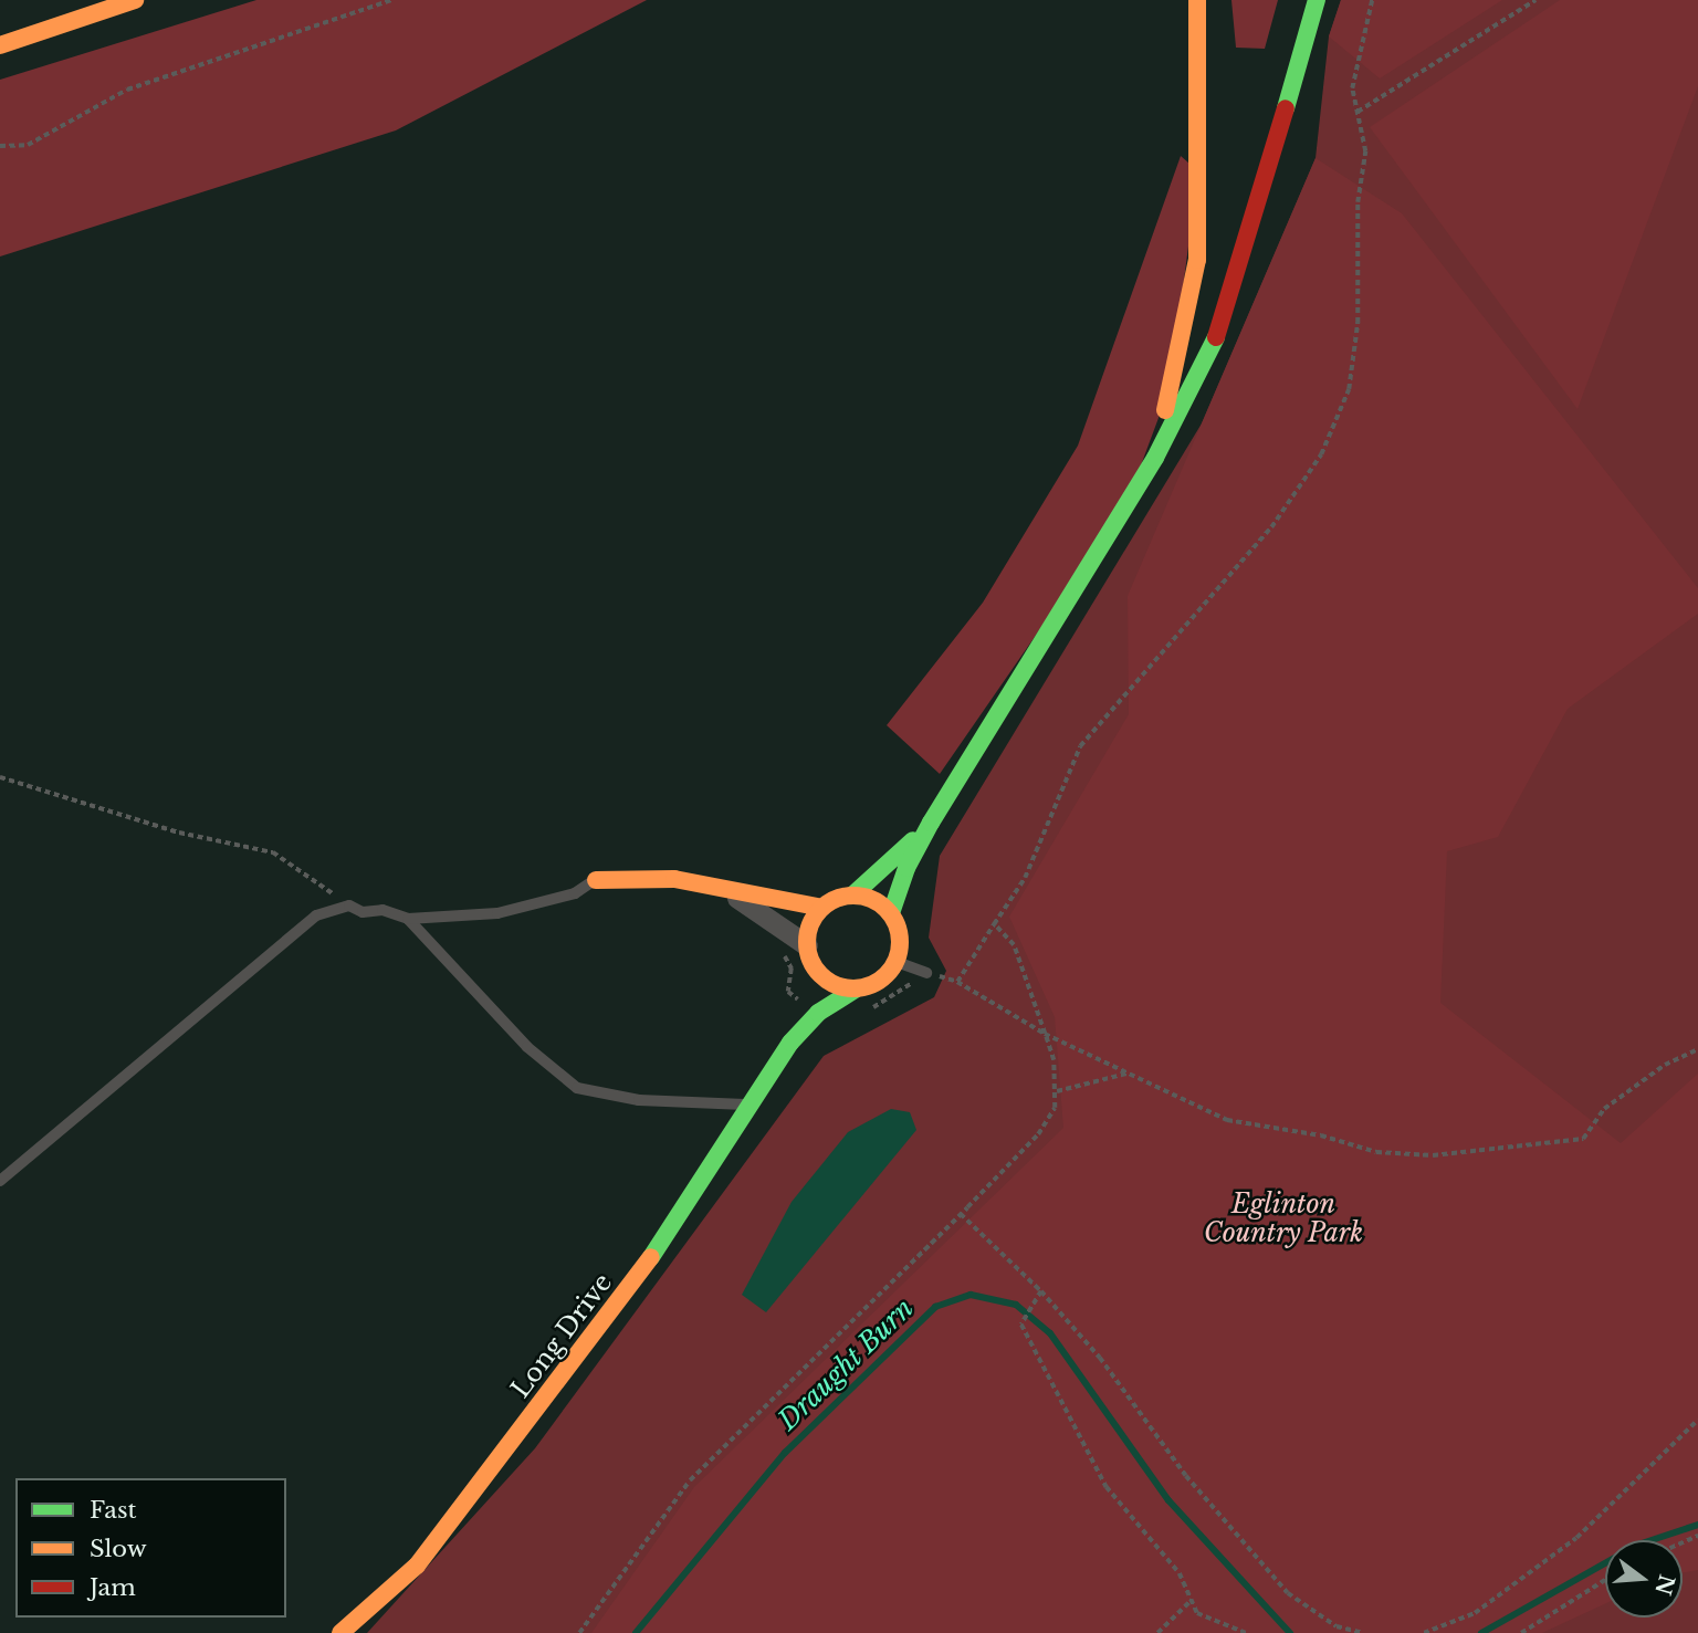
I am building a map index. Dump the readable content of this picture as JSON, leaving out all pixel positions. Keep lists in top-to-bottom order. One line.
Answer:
{"streets":{"main road":["Long Drive"]},"water":["Draught Burn"],"parks":["Eglinton Country Park"],"legend":["Fast","Slow","Jam"],"north":"right"}
